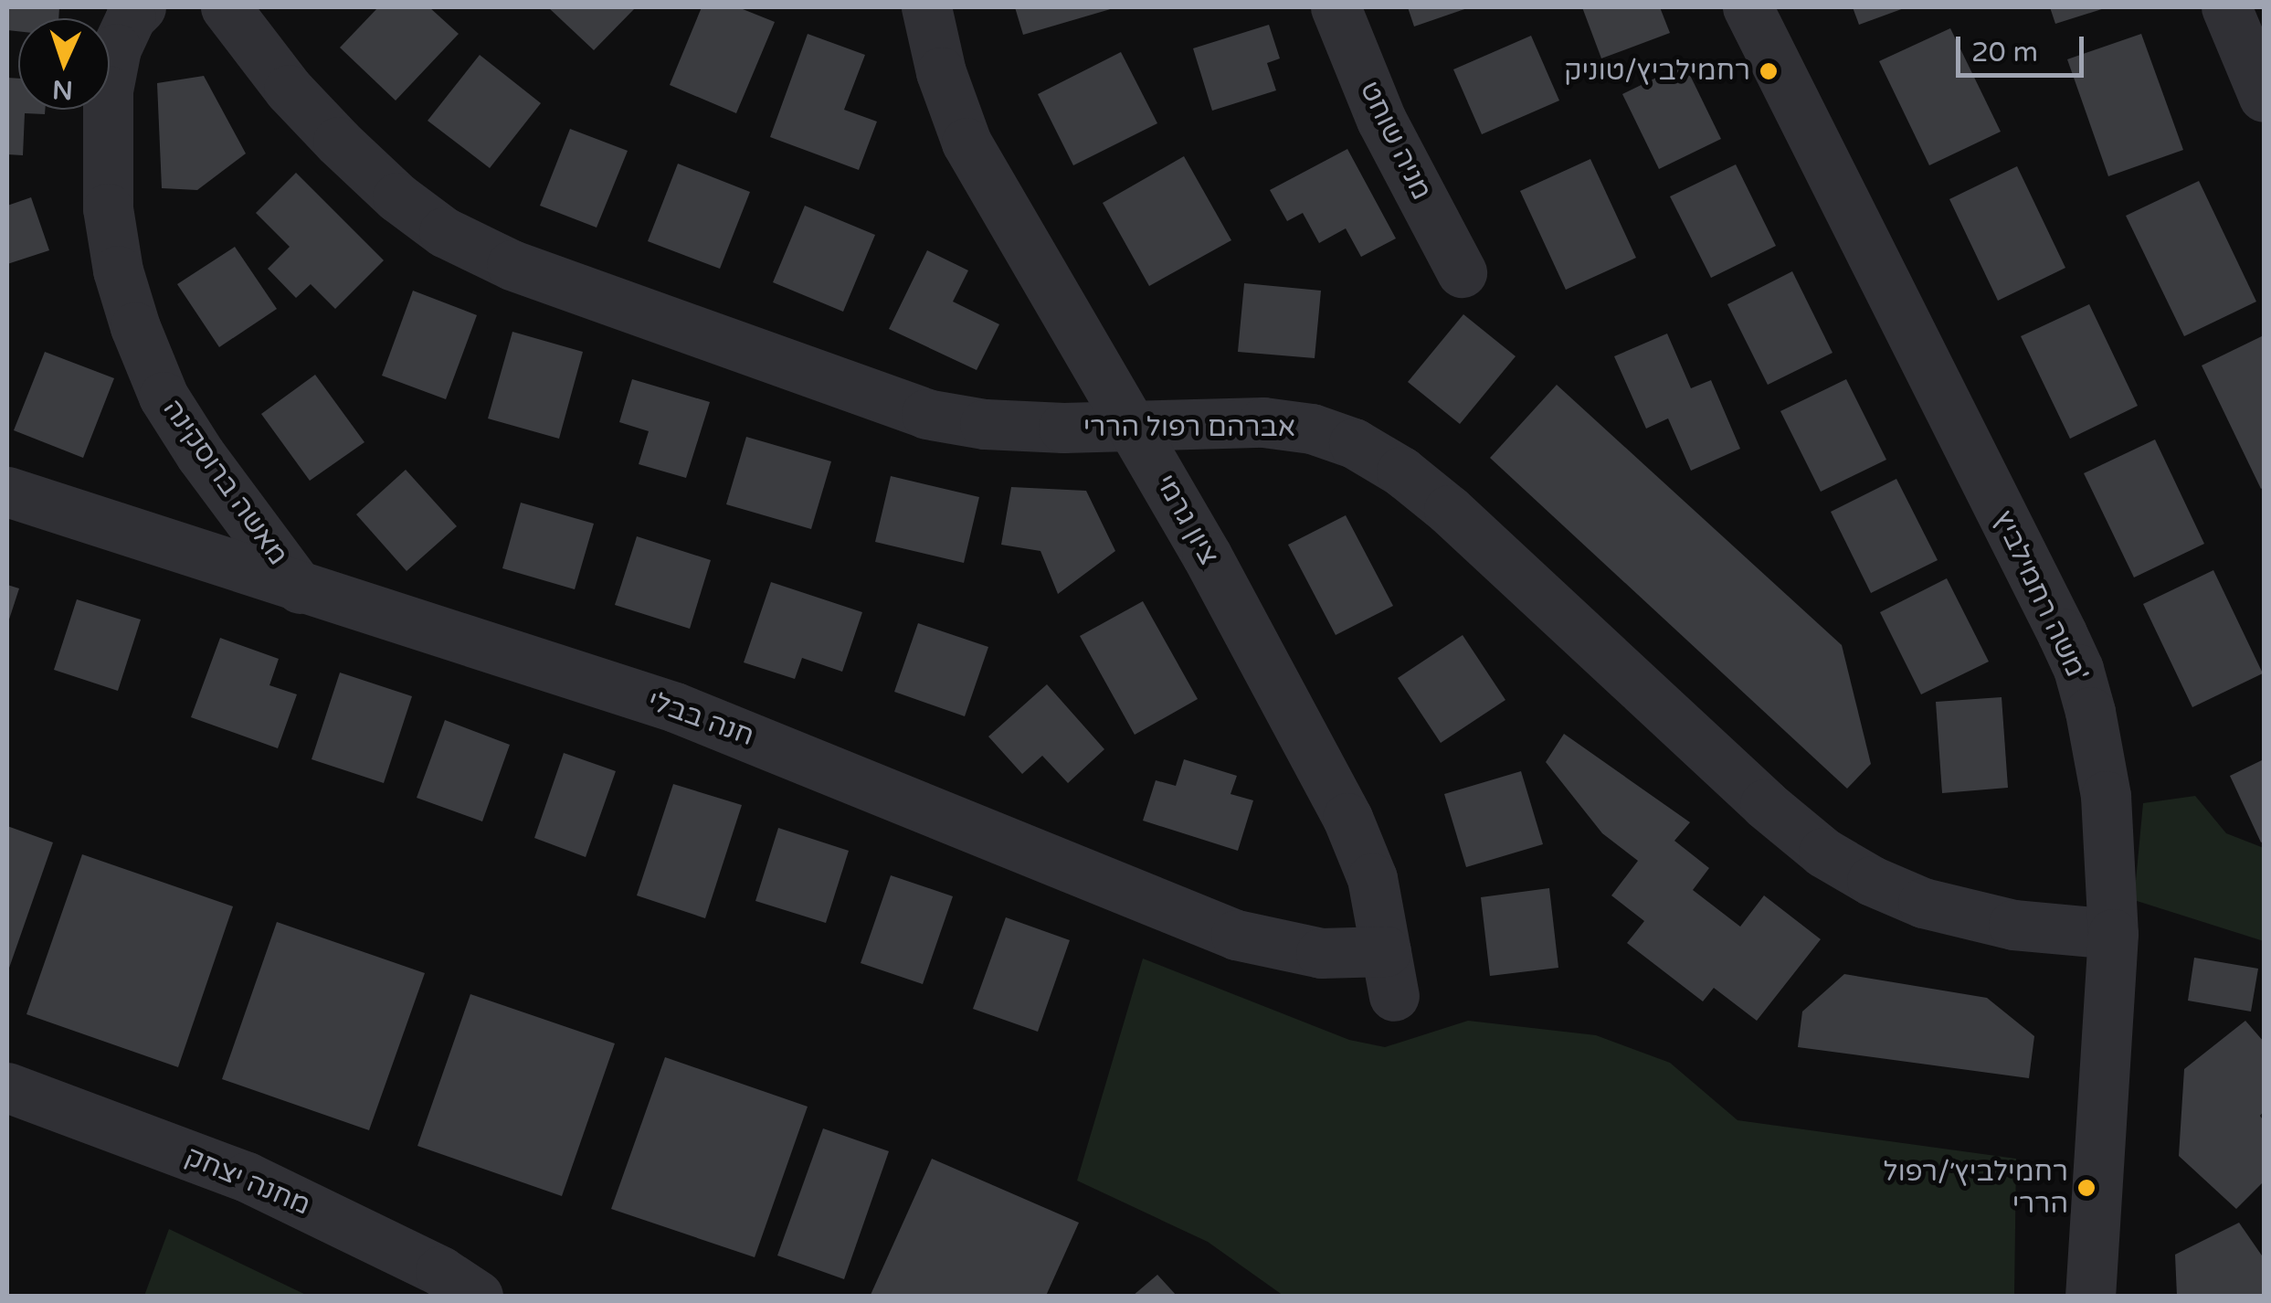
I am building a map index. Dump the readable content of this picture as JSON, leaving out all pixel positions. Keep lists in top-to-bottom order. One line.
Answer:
{"streets":{"street":["מניה שוחט","אברהם רפול הררי","מאשה ברוסקינה","ציון גרמי","משה רחמילביץ'","חנה בבלי","מחנה יצחק"]},"crossings":[["אברהם רפול הררי","ציון גרמי"],["אברהם רפול הררי","משה רחמילביץ'"],["מאשה ברוסקינה","חנה בבלי"],["ציון גרמי","חנה בבלי"]],"places":["רחמילביץ/טוניק","רחמילביץ׳/רפול הררי"],"scale_bar":"20 m","north":"bottom"}
